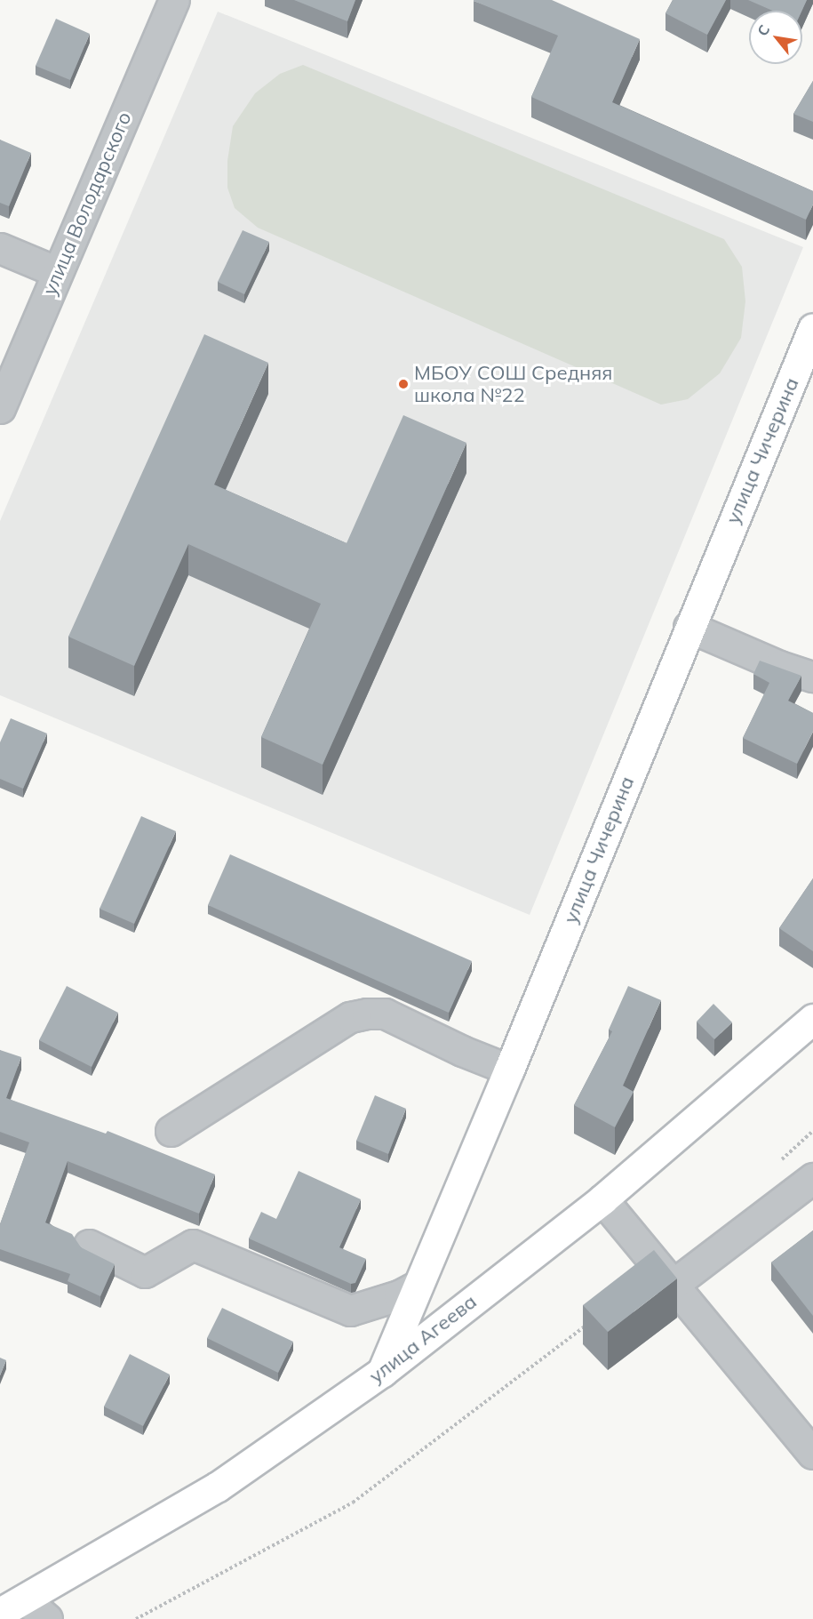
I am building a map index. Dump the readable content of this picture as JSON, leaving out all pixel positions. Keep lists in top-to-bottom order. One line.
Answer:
{"streets":{"main road":["улица Чичерина","улица Агеева"],"street":["улица Володарского"]},"crossings":[["улица Чичерина","улица Агеева"]],"places":["МБОУ СОШ Средняя школа №22"],"north":"top left"}
